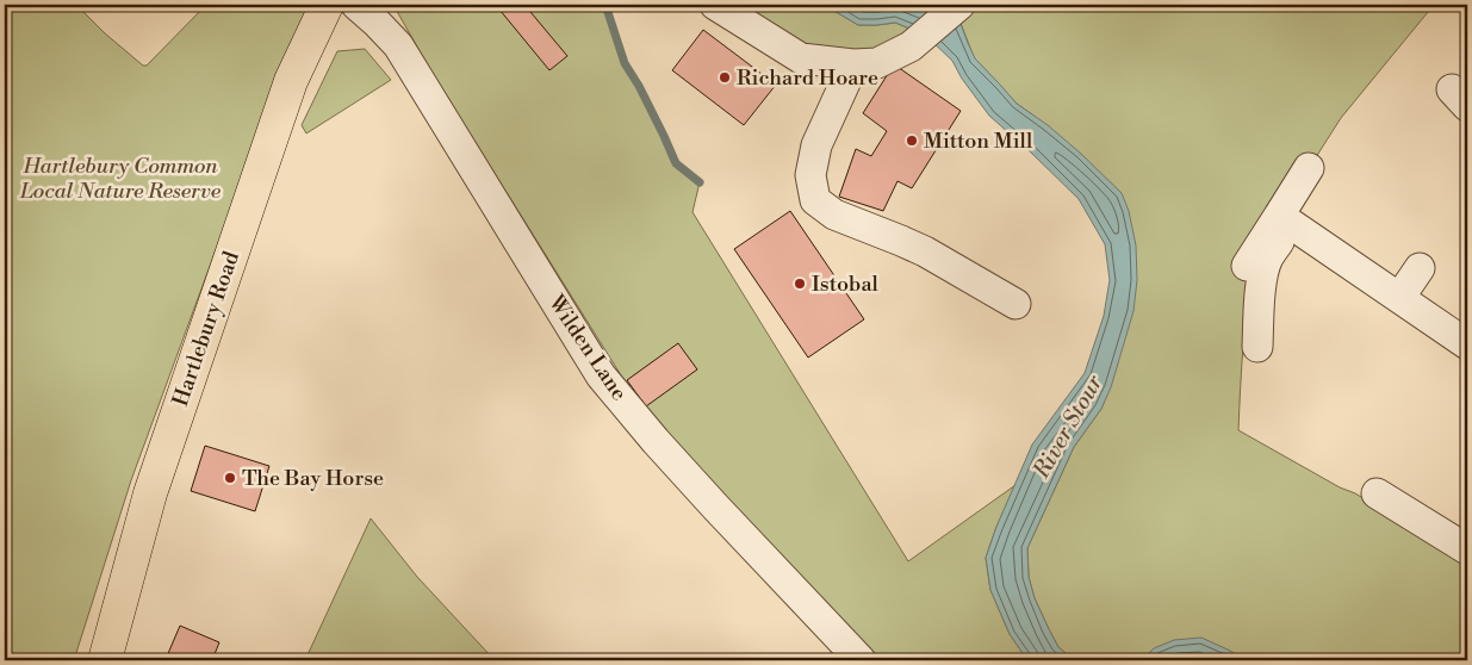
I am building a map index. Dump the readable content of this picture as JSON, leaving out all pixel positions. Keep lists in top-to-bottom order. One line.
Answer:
{"streets":{"main road":["Hartlebury Road"],"street":["Wilden Lane"]},"water":["River Stour"],"parks":["Hartlebury Common Local Nature Reserve"],"places":["Richard Hoare","Mitton Mill","Istobal","The Bay Horse"]}
